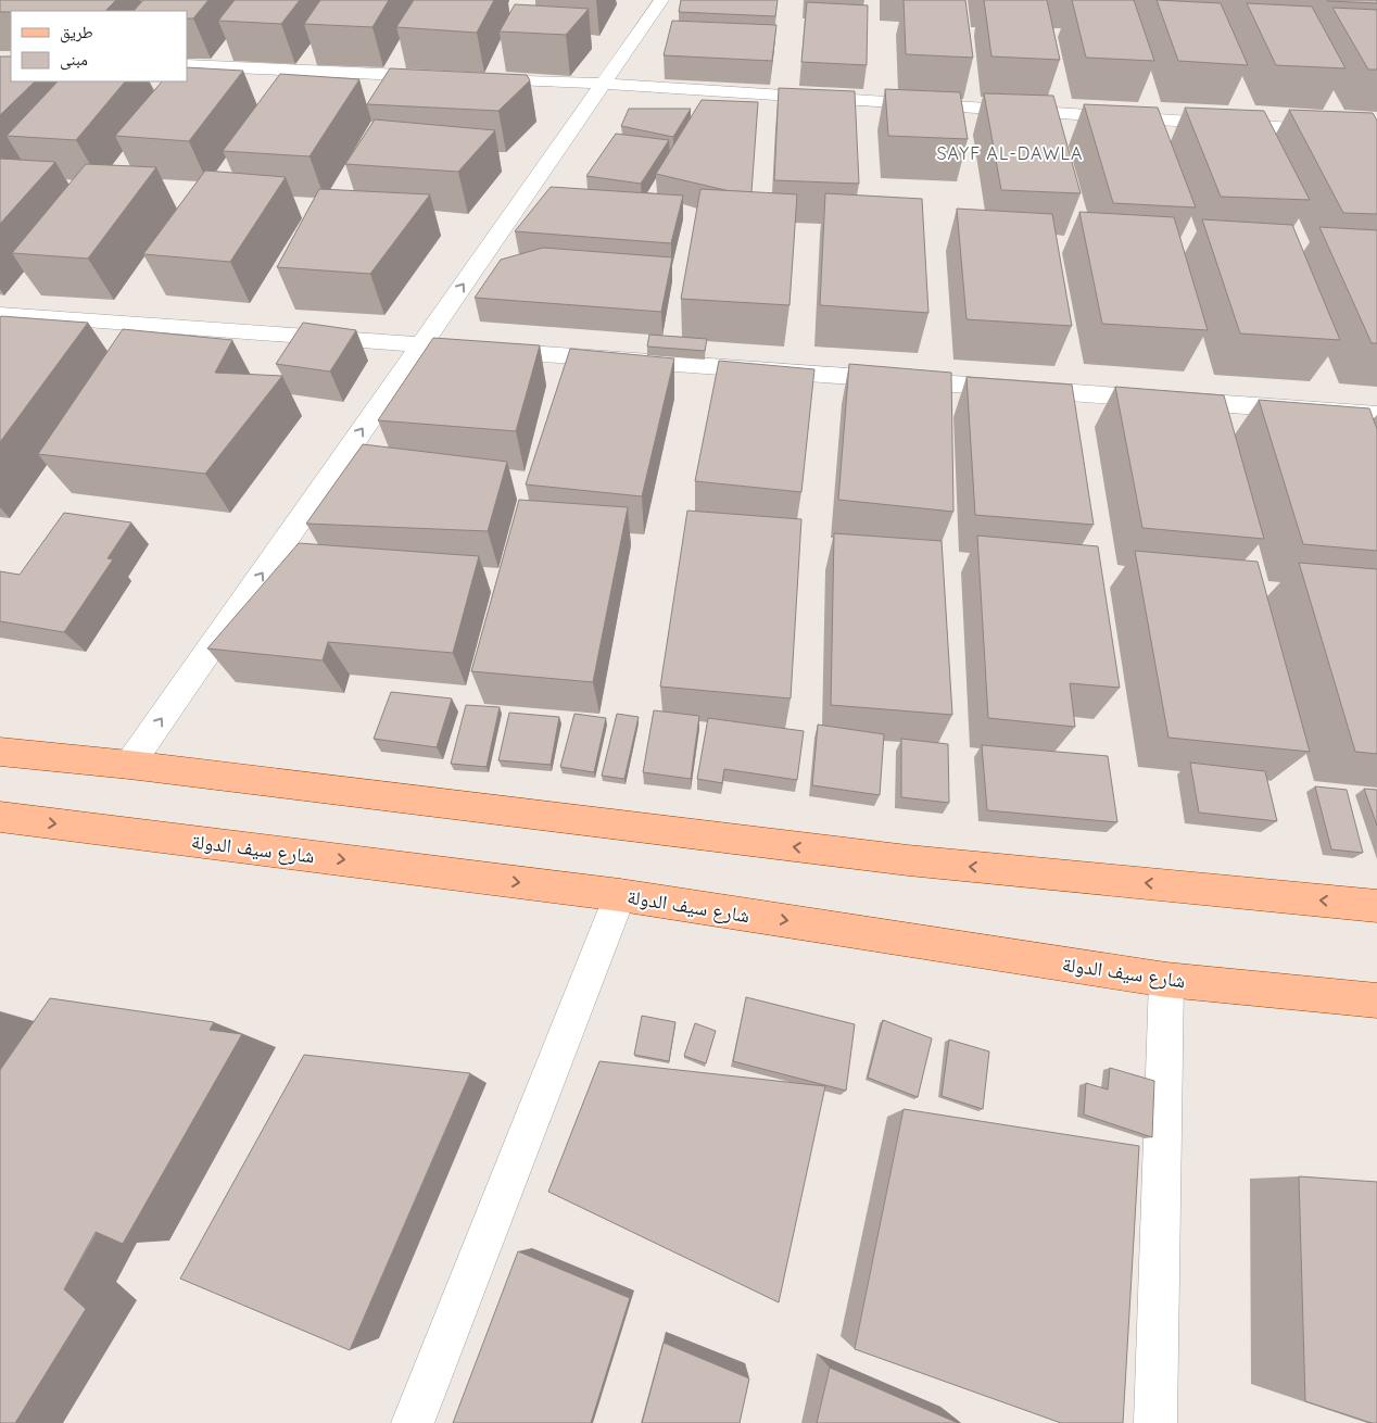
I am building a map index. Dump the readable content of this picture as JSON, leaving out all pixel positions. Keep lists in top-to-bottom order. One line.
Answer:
{"streets":{"main road":["شارع سيف الدولة"]},"districts":["SAYF AL-DAWLA"],"legend":["طريق","مبنى"]}
